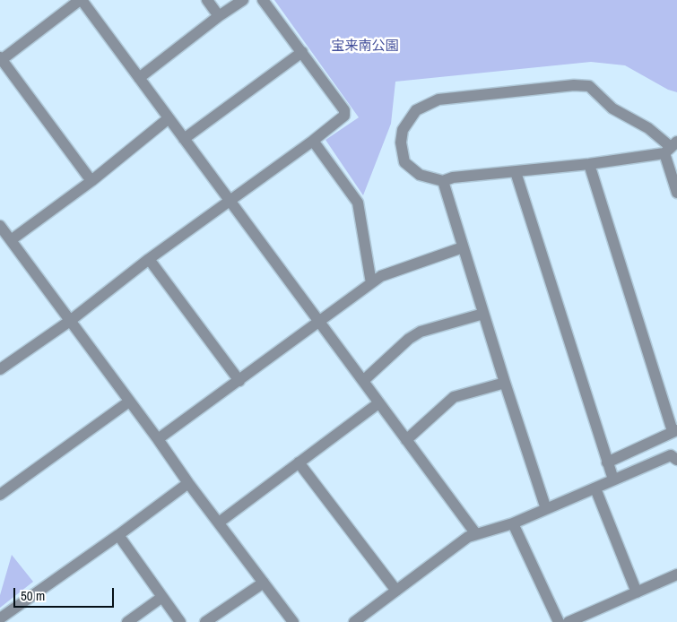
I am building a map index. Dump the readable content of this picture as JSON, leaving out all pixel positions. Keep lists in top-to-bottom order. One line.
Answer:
{"parks":["宝来南公園"],"scale_bar":"50 m"}
